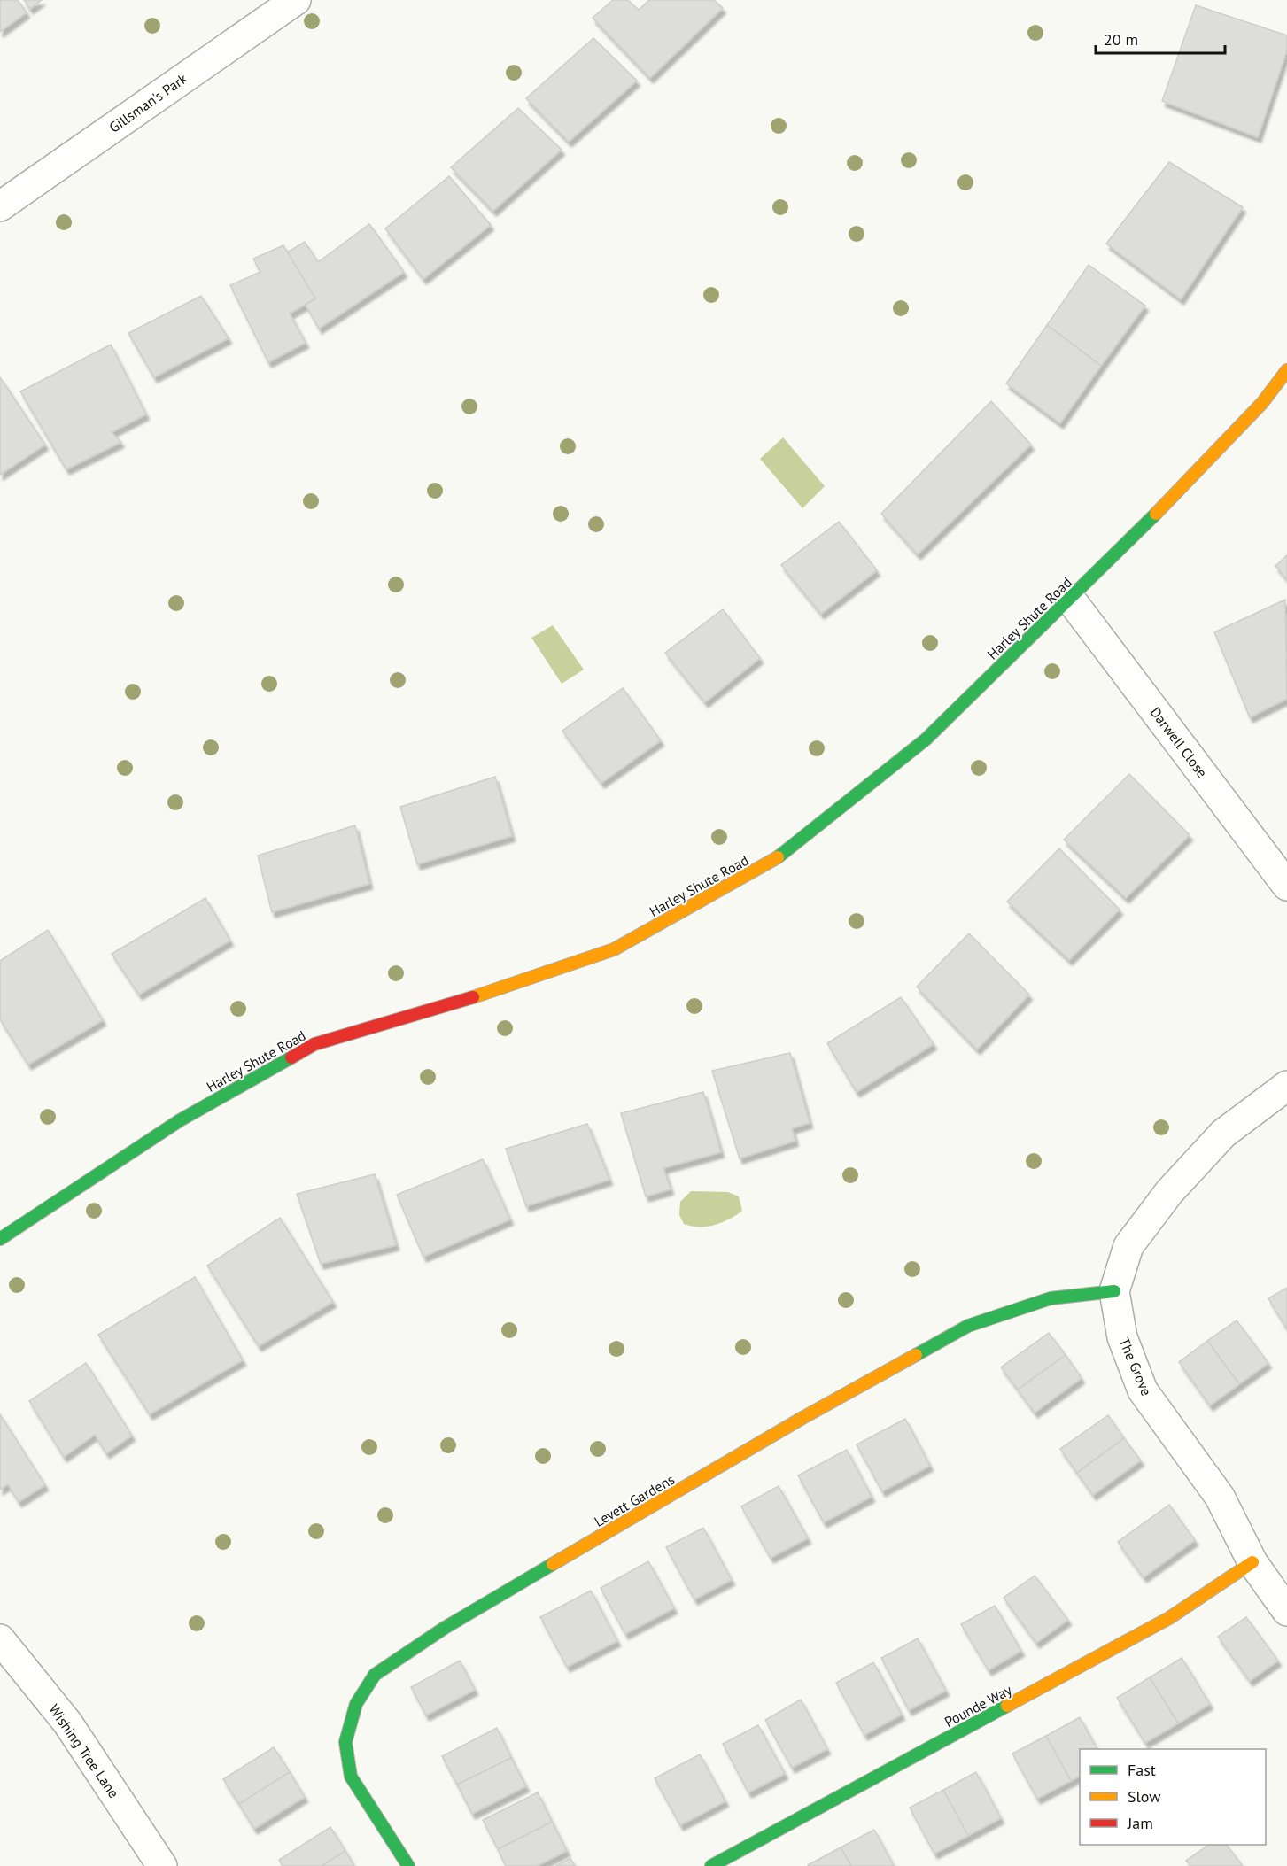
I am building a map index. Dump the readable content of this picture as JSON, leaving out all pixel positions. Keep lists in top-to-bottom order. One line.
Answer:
{"streets":{"street":["Gillsman's Park","Harley Shute Road","Darwell Close","The Grove","Levett Gardens","Pounde Way","Wishing Tree Lane"]},"crossings":[["Harley Shute Road","Darwell Close"],["The Grove","Levett Gardens"],["The Grove","Pounde Way"]],"legend":["Fast","Slow","Jam"],"scale_bar":"20 m"}
